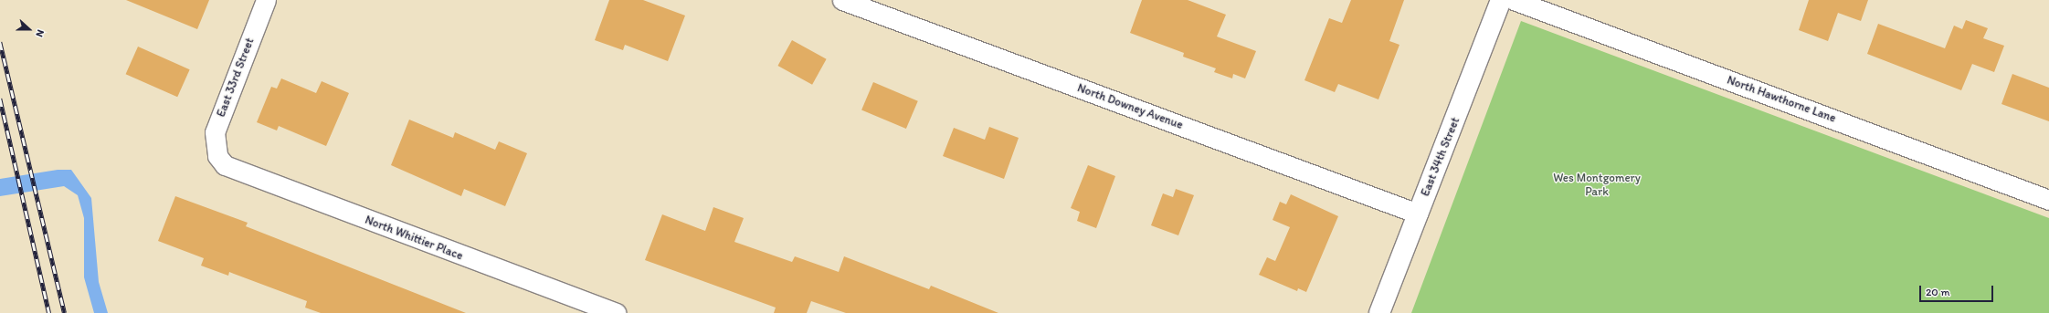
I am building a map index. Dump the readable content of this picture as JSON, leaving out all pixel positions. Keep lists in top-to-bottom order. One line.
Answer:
{"streets":{"main road":["East 34th Street"],"street":["East 33rd Street","North Hawthorne Lane","North Downey Avenue","North Whittier Place"]},"crossings":[["East 33rd Street","North Whittier Place"],["North Downey Avenue","East 34th Street"]],"parks":["Wes Montgomery Park"],"scale_bar":"20 m","north":"right"}
